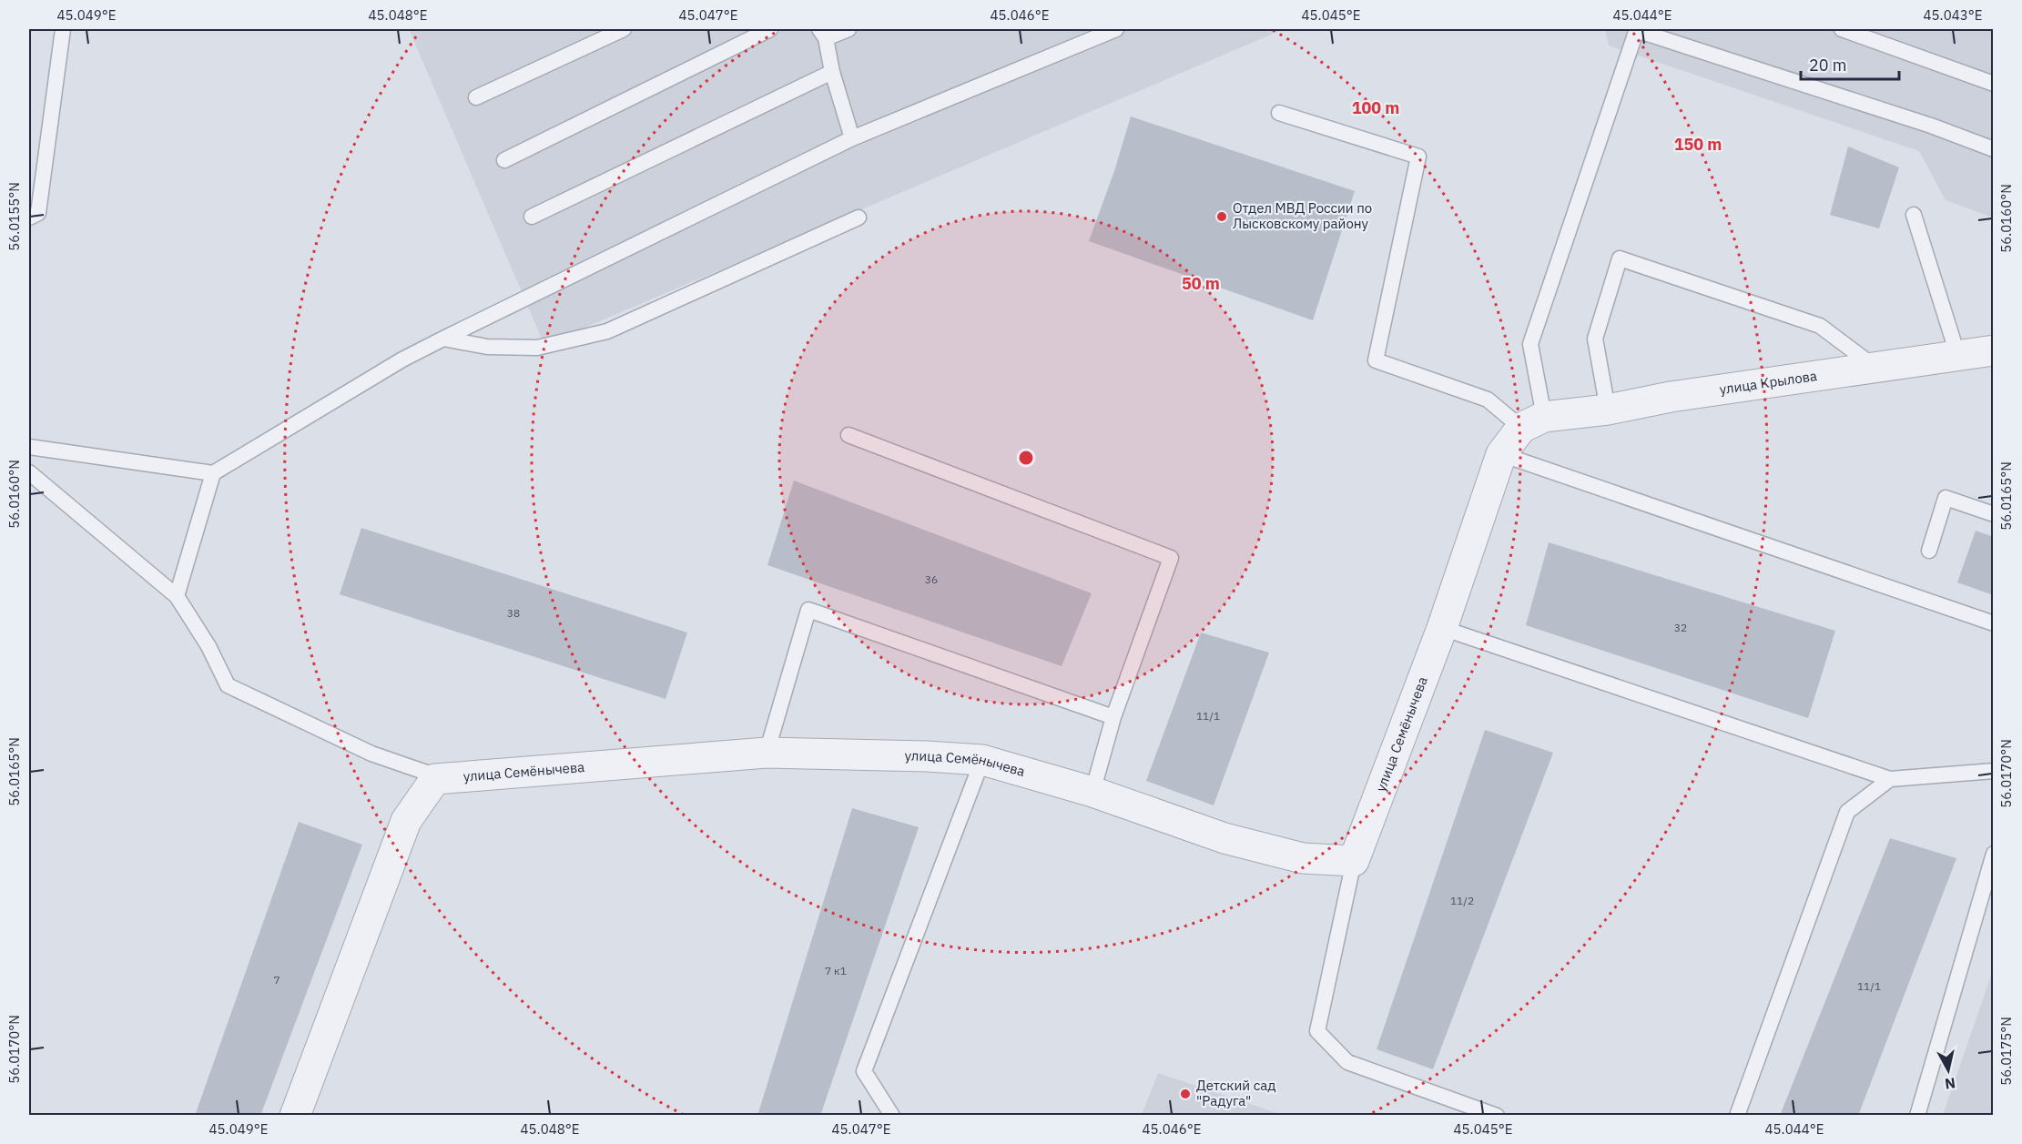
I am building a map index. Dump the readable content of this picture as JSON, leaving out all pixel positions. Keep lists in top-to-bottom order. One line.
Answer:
{"streets":{"street":["улица Крылова","улица Семёнычева"]},"crossings":[["улица Крылова","улица Семёнычева"]],"places":["Отдел МВД России по Лысковскому району","Детский сад \"Радуга\""],"house_numbers":["36","38","32","11/1","11/2","7 к1","7","11/1"],"scale_bar":"20 m","north":"bottom","coordinates":["45.049°E","45.048°E","45.047°E","45.046°E","45.045°E","45.044°E","45.043°E","56.0155°N","56.0160°N","56.0165°N","56.0170°N","56.0175°N"],"rings":["100 m","150 m","50 m"]}
